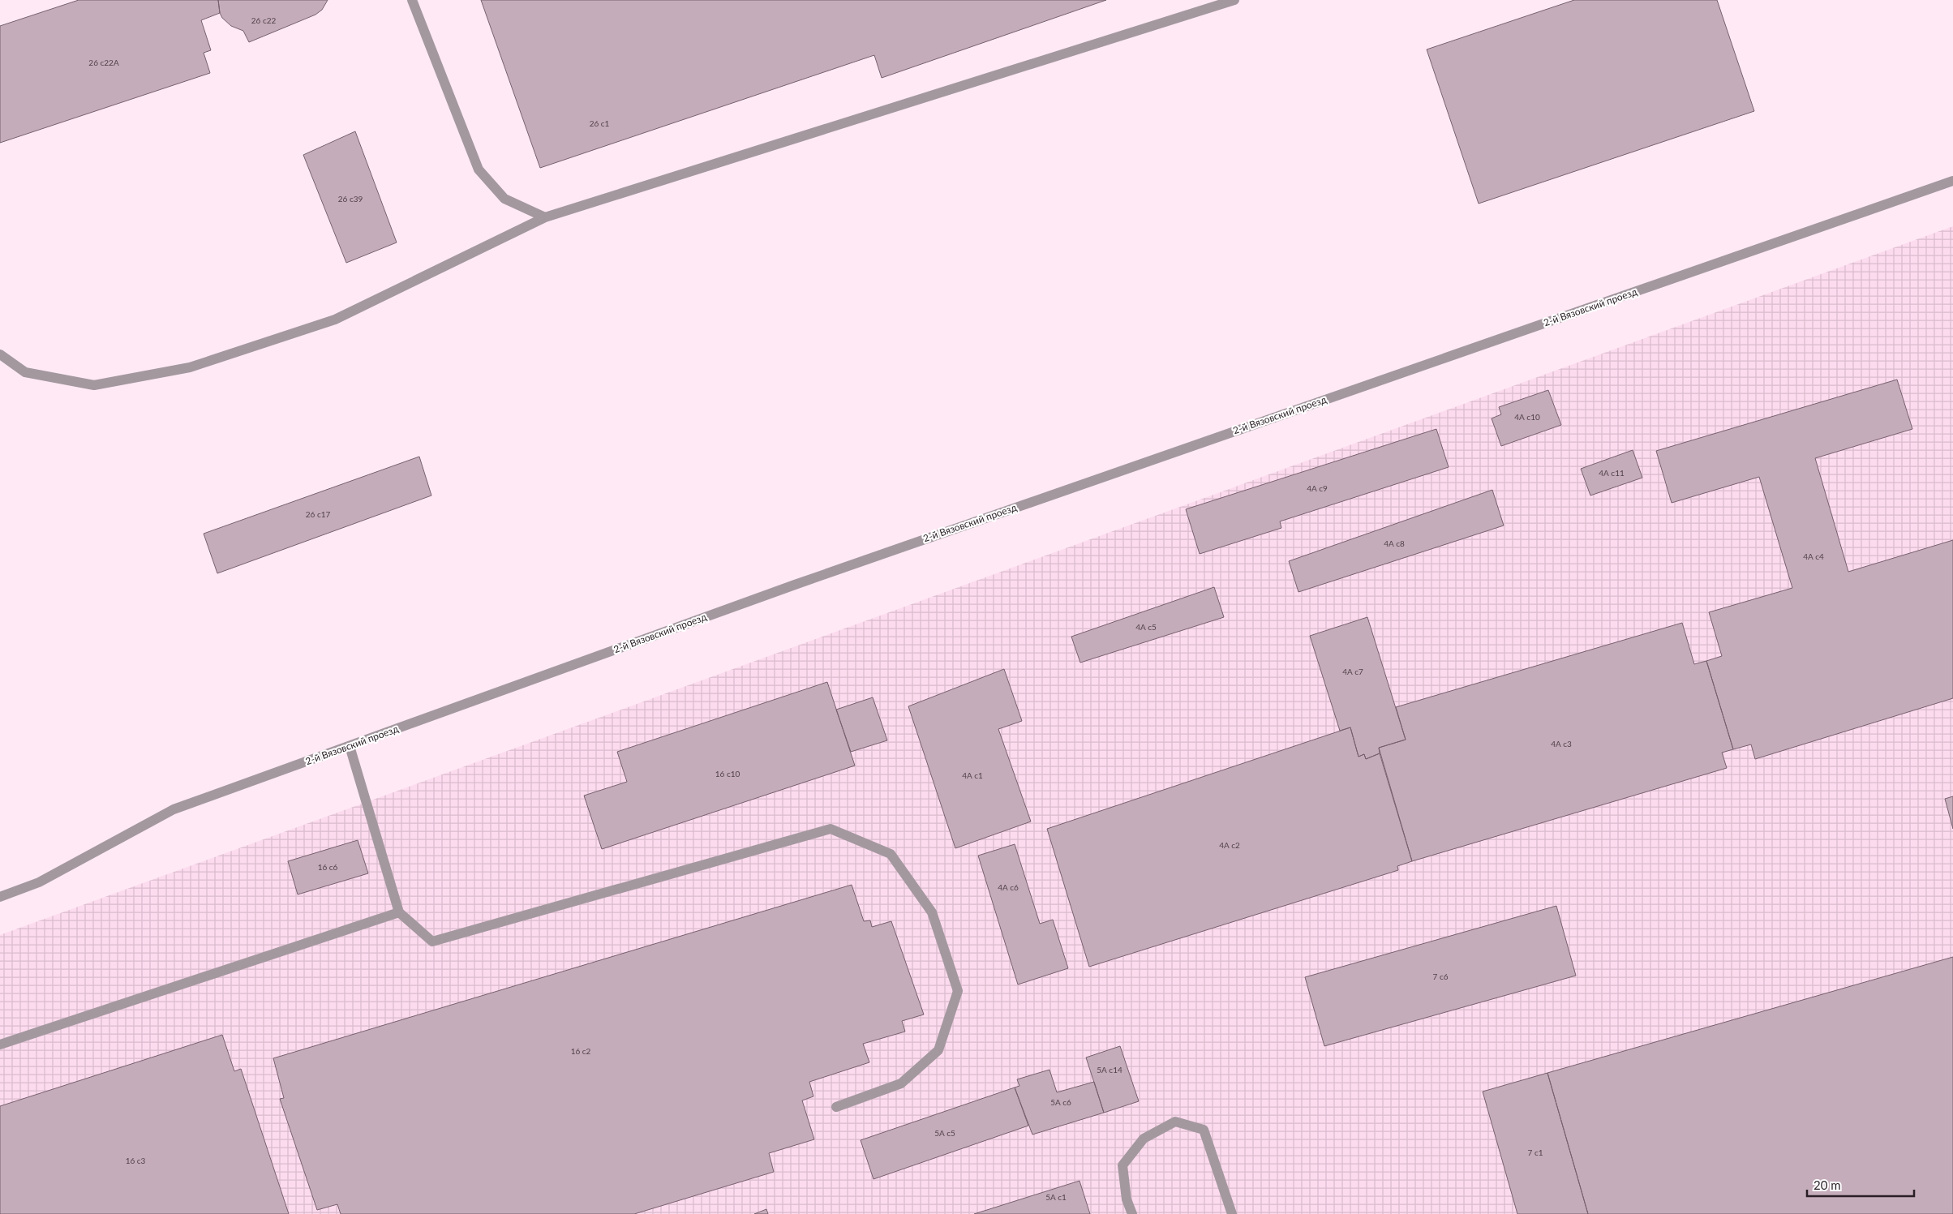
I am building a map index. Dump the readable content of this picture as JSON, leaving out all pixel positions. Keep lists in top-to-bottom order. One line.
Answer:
{"streets":{"street":["2-й Вязовский проезд"]},"house_numbers":["26 с22","26 с22А","26 с1","26 с39","4А с10","4А с11","4А с9","26 с17","4А с8","4А с4","4А с5","4А с7","4А с3","16 с10","4А с1","4А с2","16 с6","4А с6","7 с6","16 c2","5А с14","5А с6","5А с5","7 с1","16 с3","5А с1"],"scale_bar":"20 m"}
